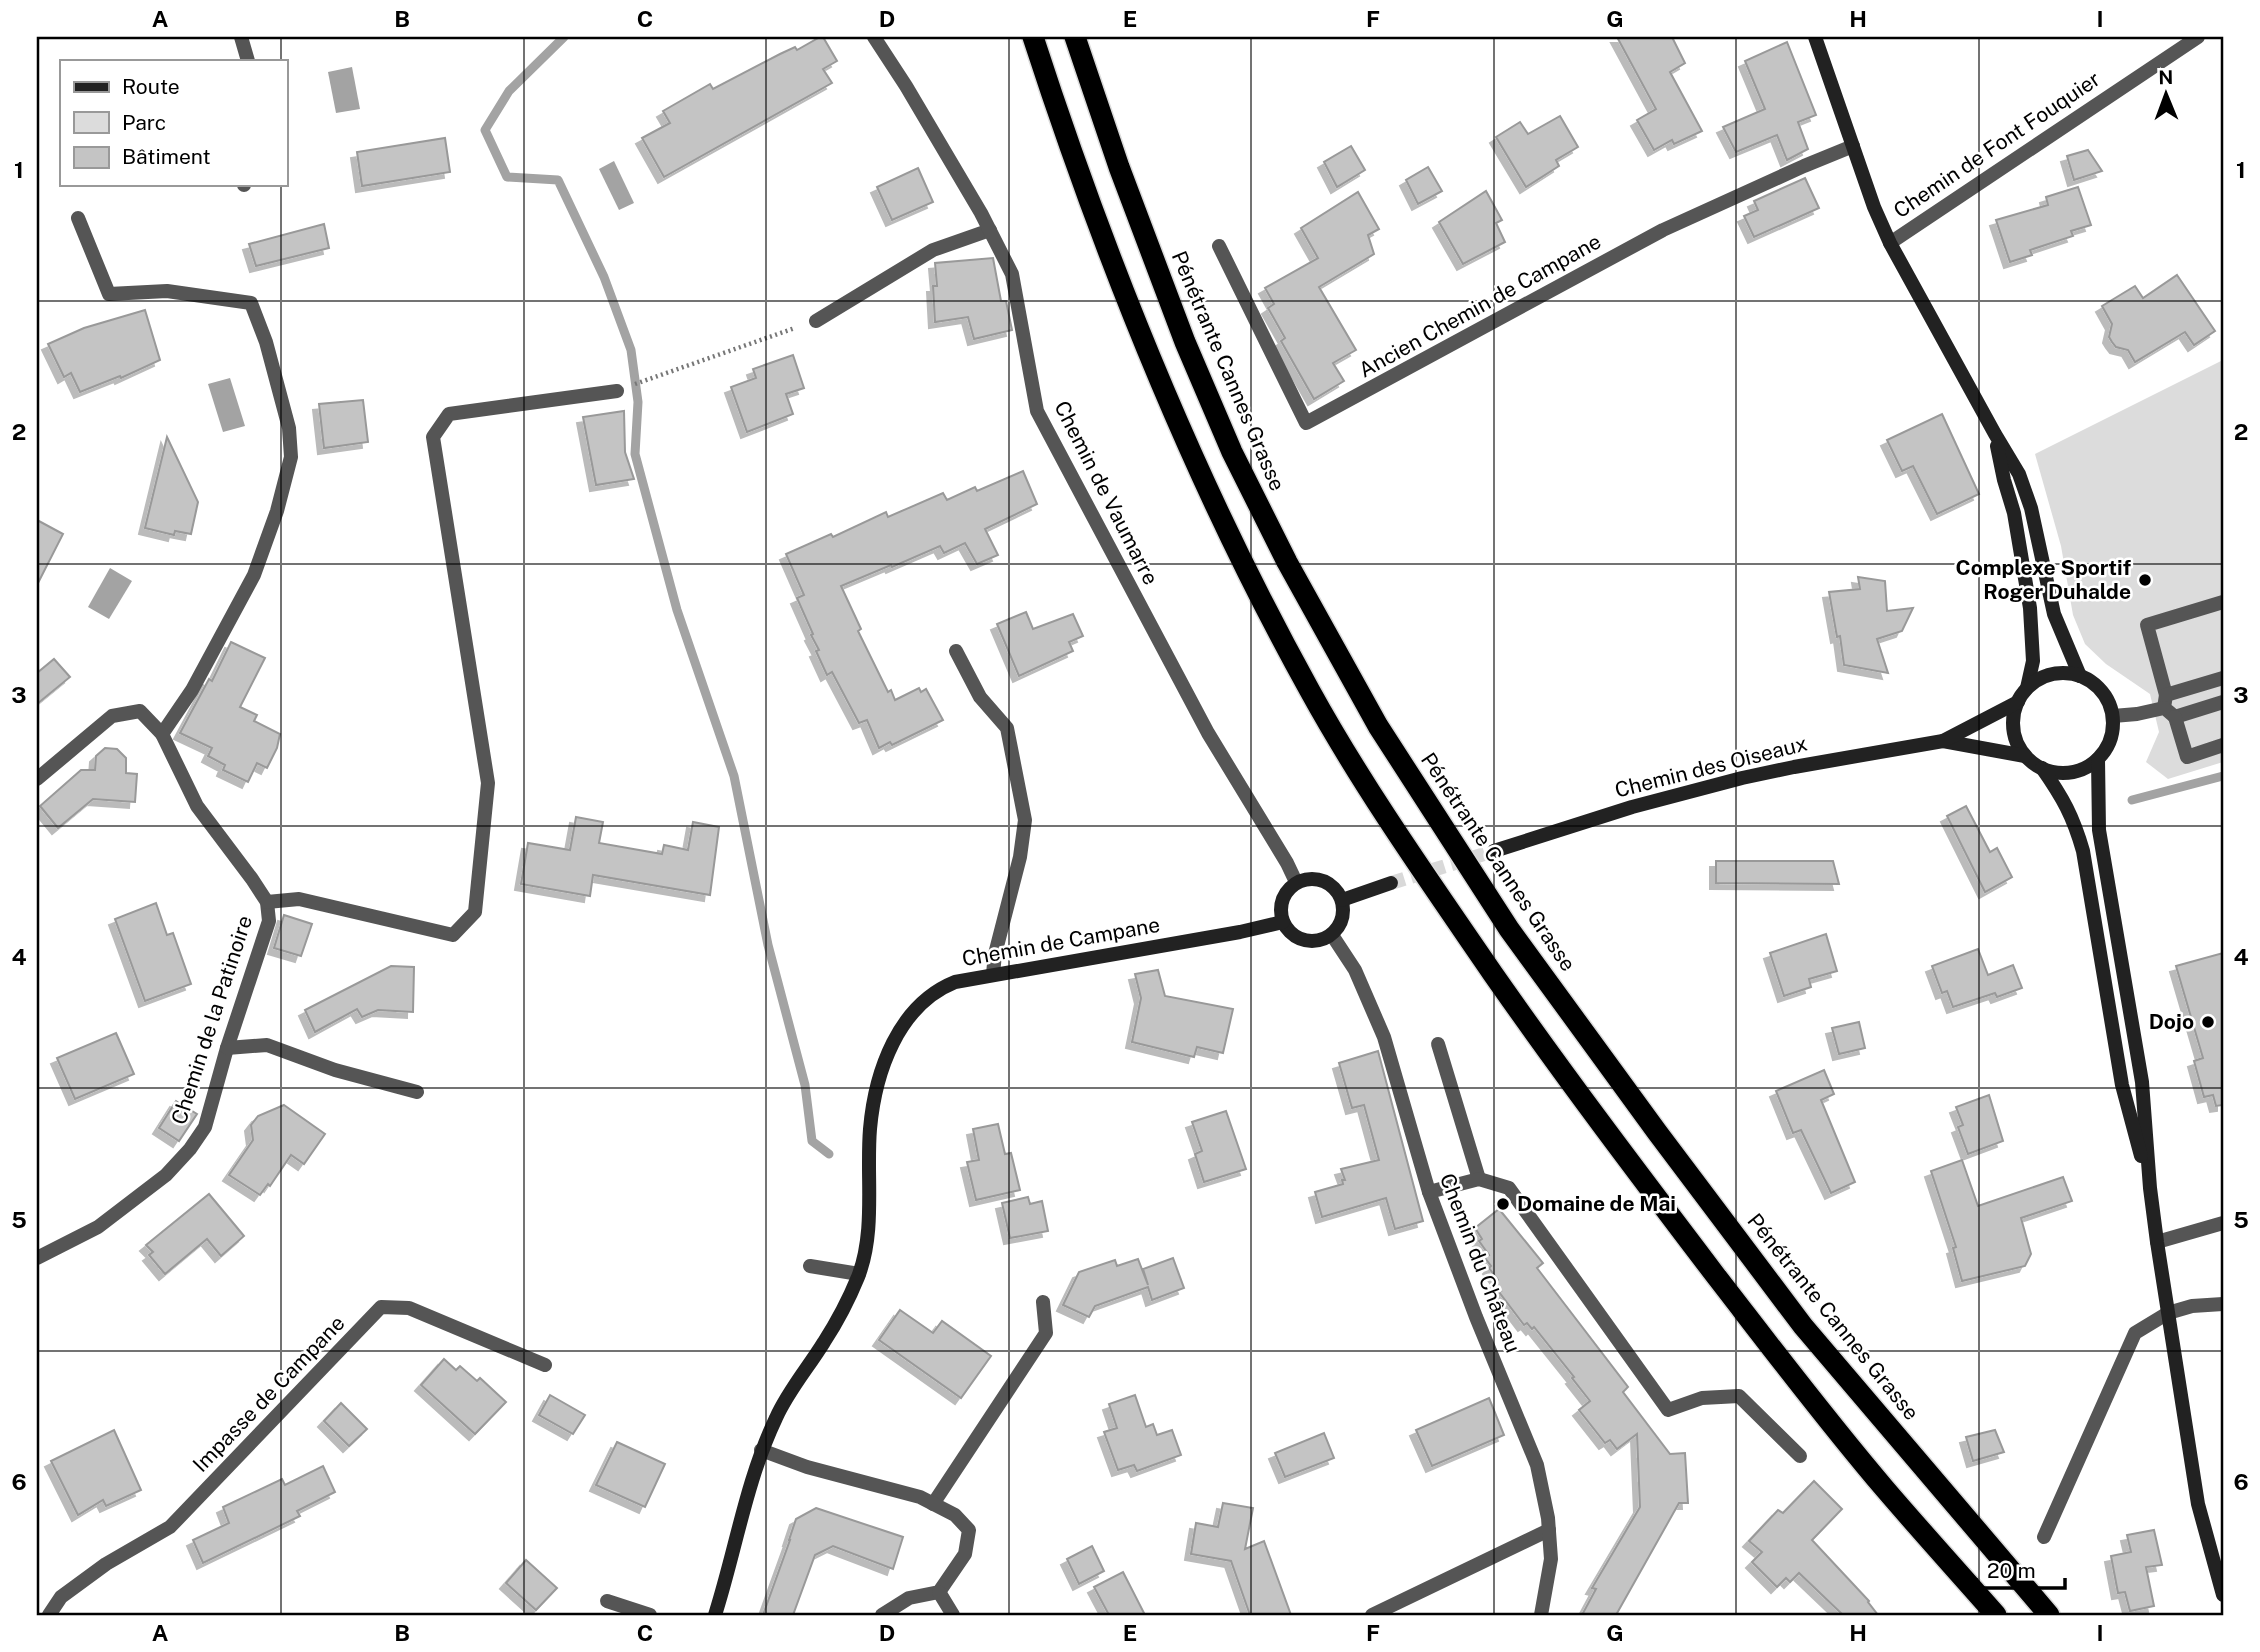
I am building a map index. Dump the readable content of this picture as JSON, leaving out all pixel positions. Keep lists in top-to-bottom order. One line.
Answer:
{"streets":{"highway":["Pénétrante Cannes Grasse"],"main road":["Chemin des Oiseaux","Chemin de Campane"],"street":["Chemin de Font Fouquier","Ancien Chemin de Campane","Chemin de Vaumarre","Chemin de la Patinoire","Chemin du Château","Impasse de Campane"]},"crossings":[["Chemin de Vaumarre","Chemin de Campane"],["Chemin de Vaumarre","Chemin du Château"],["Chemin de Campane","Chemin du Château"]],"places":["Complexe Sportif Roger Duhalde","Dojo","Domaine de Mai"],"legend":["Route","Parc","Bâtiment"],"scale_bar":"20 m","north":"top","grid":{"columns":["A","B","C","D","E","F","G","H","I"],"rows":["1","2","3","4","5","6"]}}
